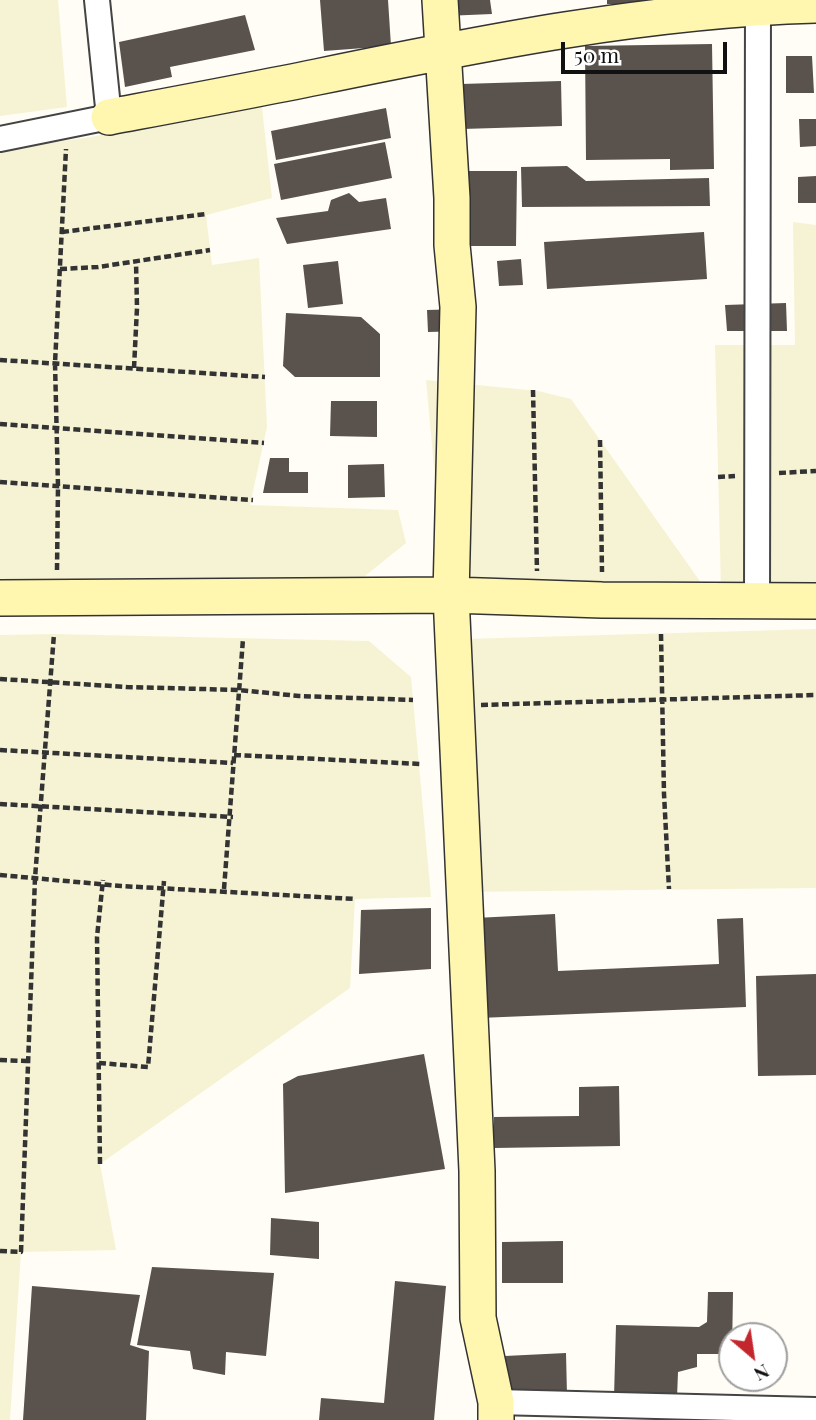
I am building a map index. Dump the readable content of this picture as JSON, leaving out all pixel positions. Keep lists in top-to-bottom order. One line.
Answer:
{"scale_bar":"50 m","north":"bottom right"}
